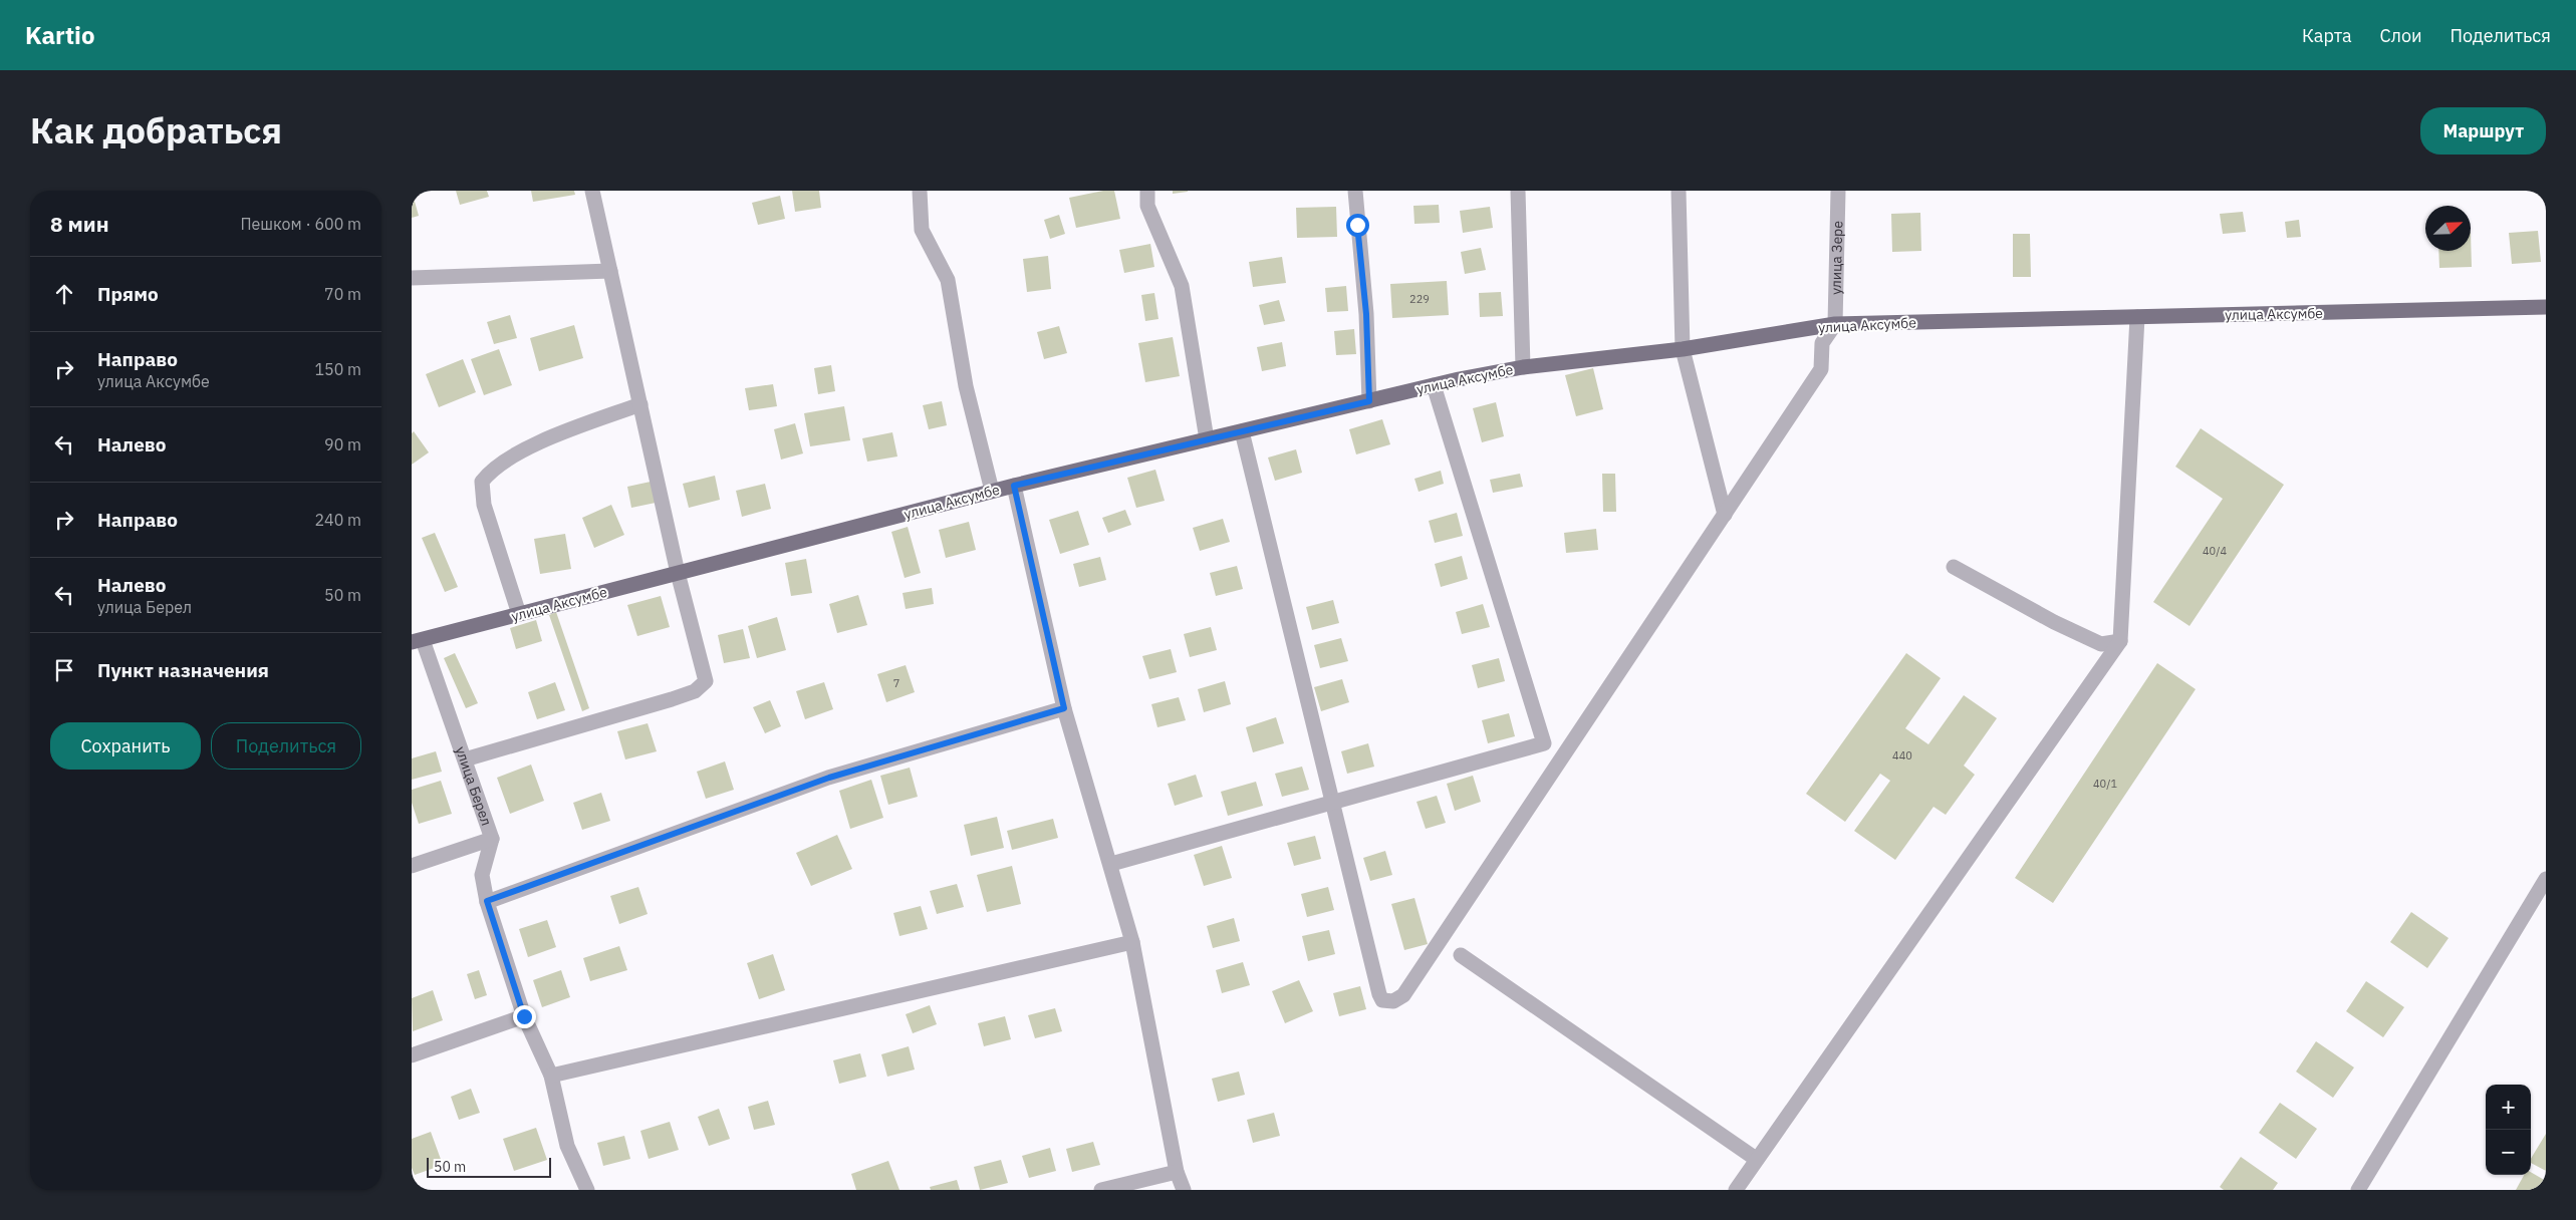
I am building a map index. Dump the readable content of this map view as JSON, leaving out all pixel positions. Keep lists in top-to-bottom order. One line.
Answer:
{"streets":{"main road":["улица Аксумбе"],"street":["улица Зере","улица Берел"]},"crossings":[["улица Зере","улица Аксумбе"],["улица Аксумбе","улица Берел"]],"house_numbers":["229","40/4","7","440","40/1"],"scale_bar":"50 m","north":"top right","page":{"header":"Kartio","nav":["Карта","Слои","Поделиться"],"title":"Как добраться","buttons":["Маршрут",["Сохранить","Поделиться"]],"heading":["8 мин","Пешком · 600 m"],"list":[["Прямо","70 m"],["Направо","улица Аксумбе","150 m"],["Налево","90 m"],["Направо","240 m"],["Налево","улица Берел","50 m"],"Пункт назначения"],"map_buttons":["+","−"],"scale":"50 m"}}
